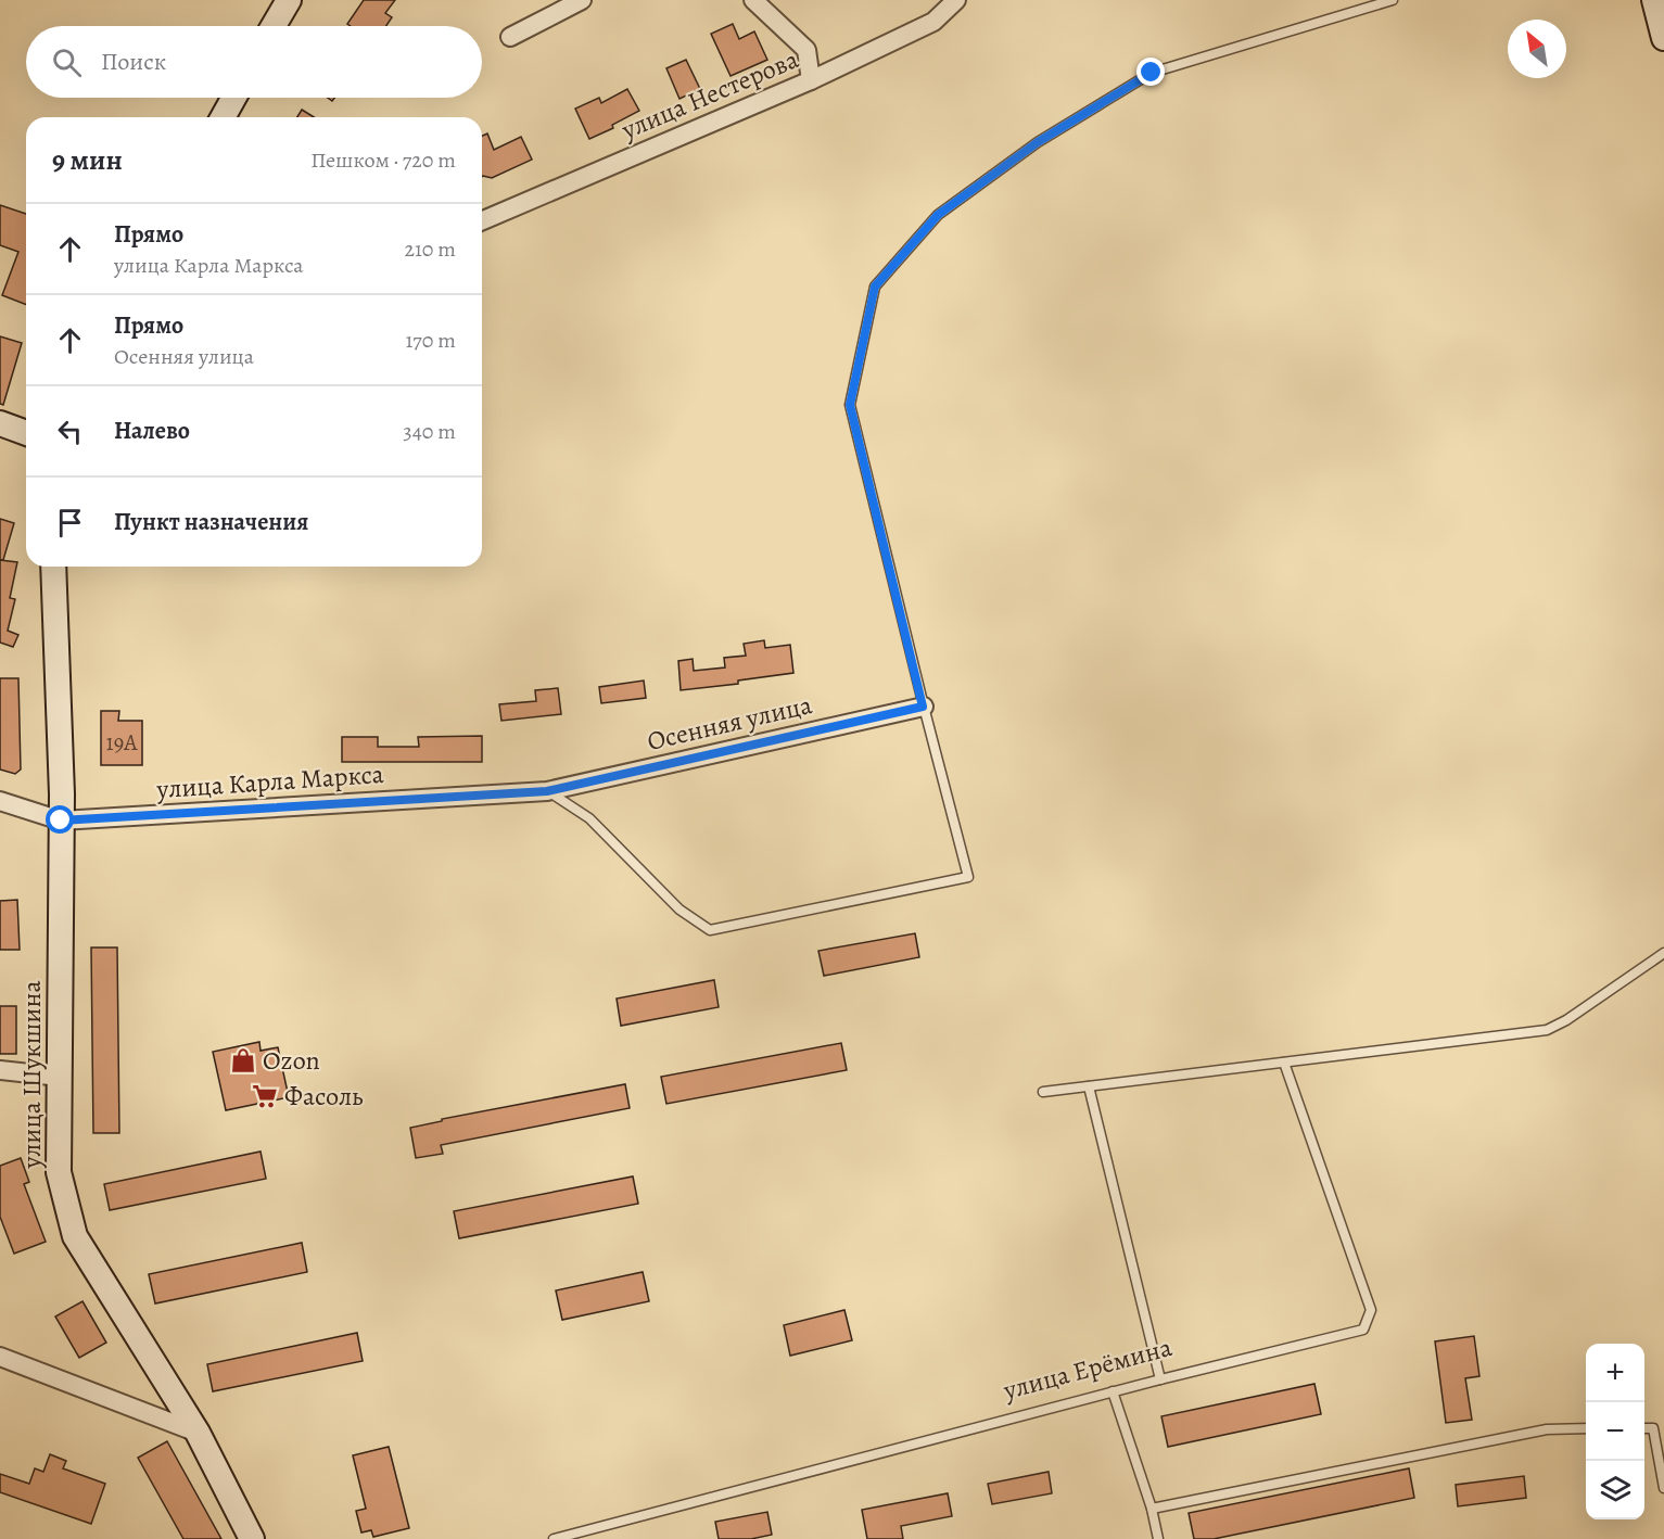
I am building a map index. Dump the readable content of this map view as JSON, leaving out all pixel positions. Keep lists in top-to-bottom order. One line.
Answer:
{"streets":{"street":["улица Нестерова","Осенняя улица","улица Карла Маркса","улица Шукшина"],"lane":["улица Ерёмина"]},"crossings":[["Осенняя улица","улица Карла Маркса"],["улица Карла Маркса","улица Шукшина"]],"places":{"shop":["Ozon"],"supermarket":["Фасоль"]},"house_numbers":["19А"],"north":"top left","page":{"search":"Поиск","heading":["9 мин","Пешком · 720 m"],"list":[["Прямо","улица Карла Маркса","210 m"],["Прямо","Осенняя улица","170 m"],["Налево","340 m"],"Пункт назначения"],"map_buttons":["+","−"]}}
